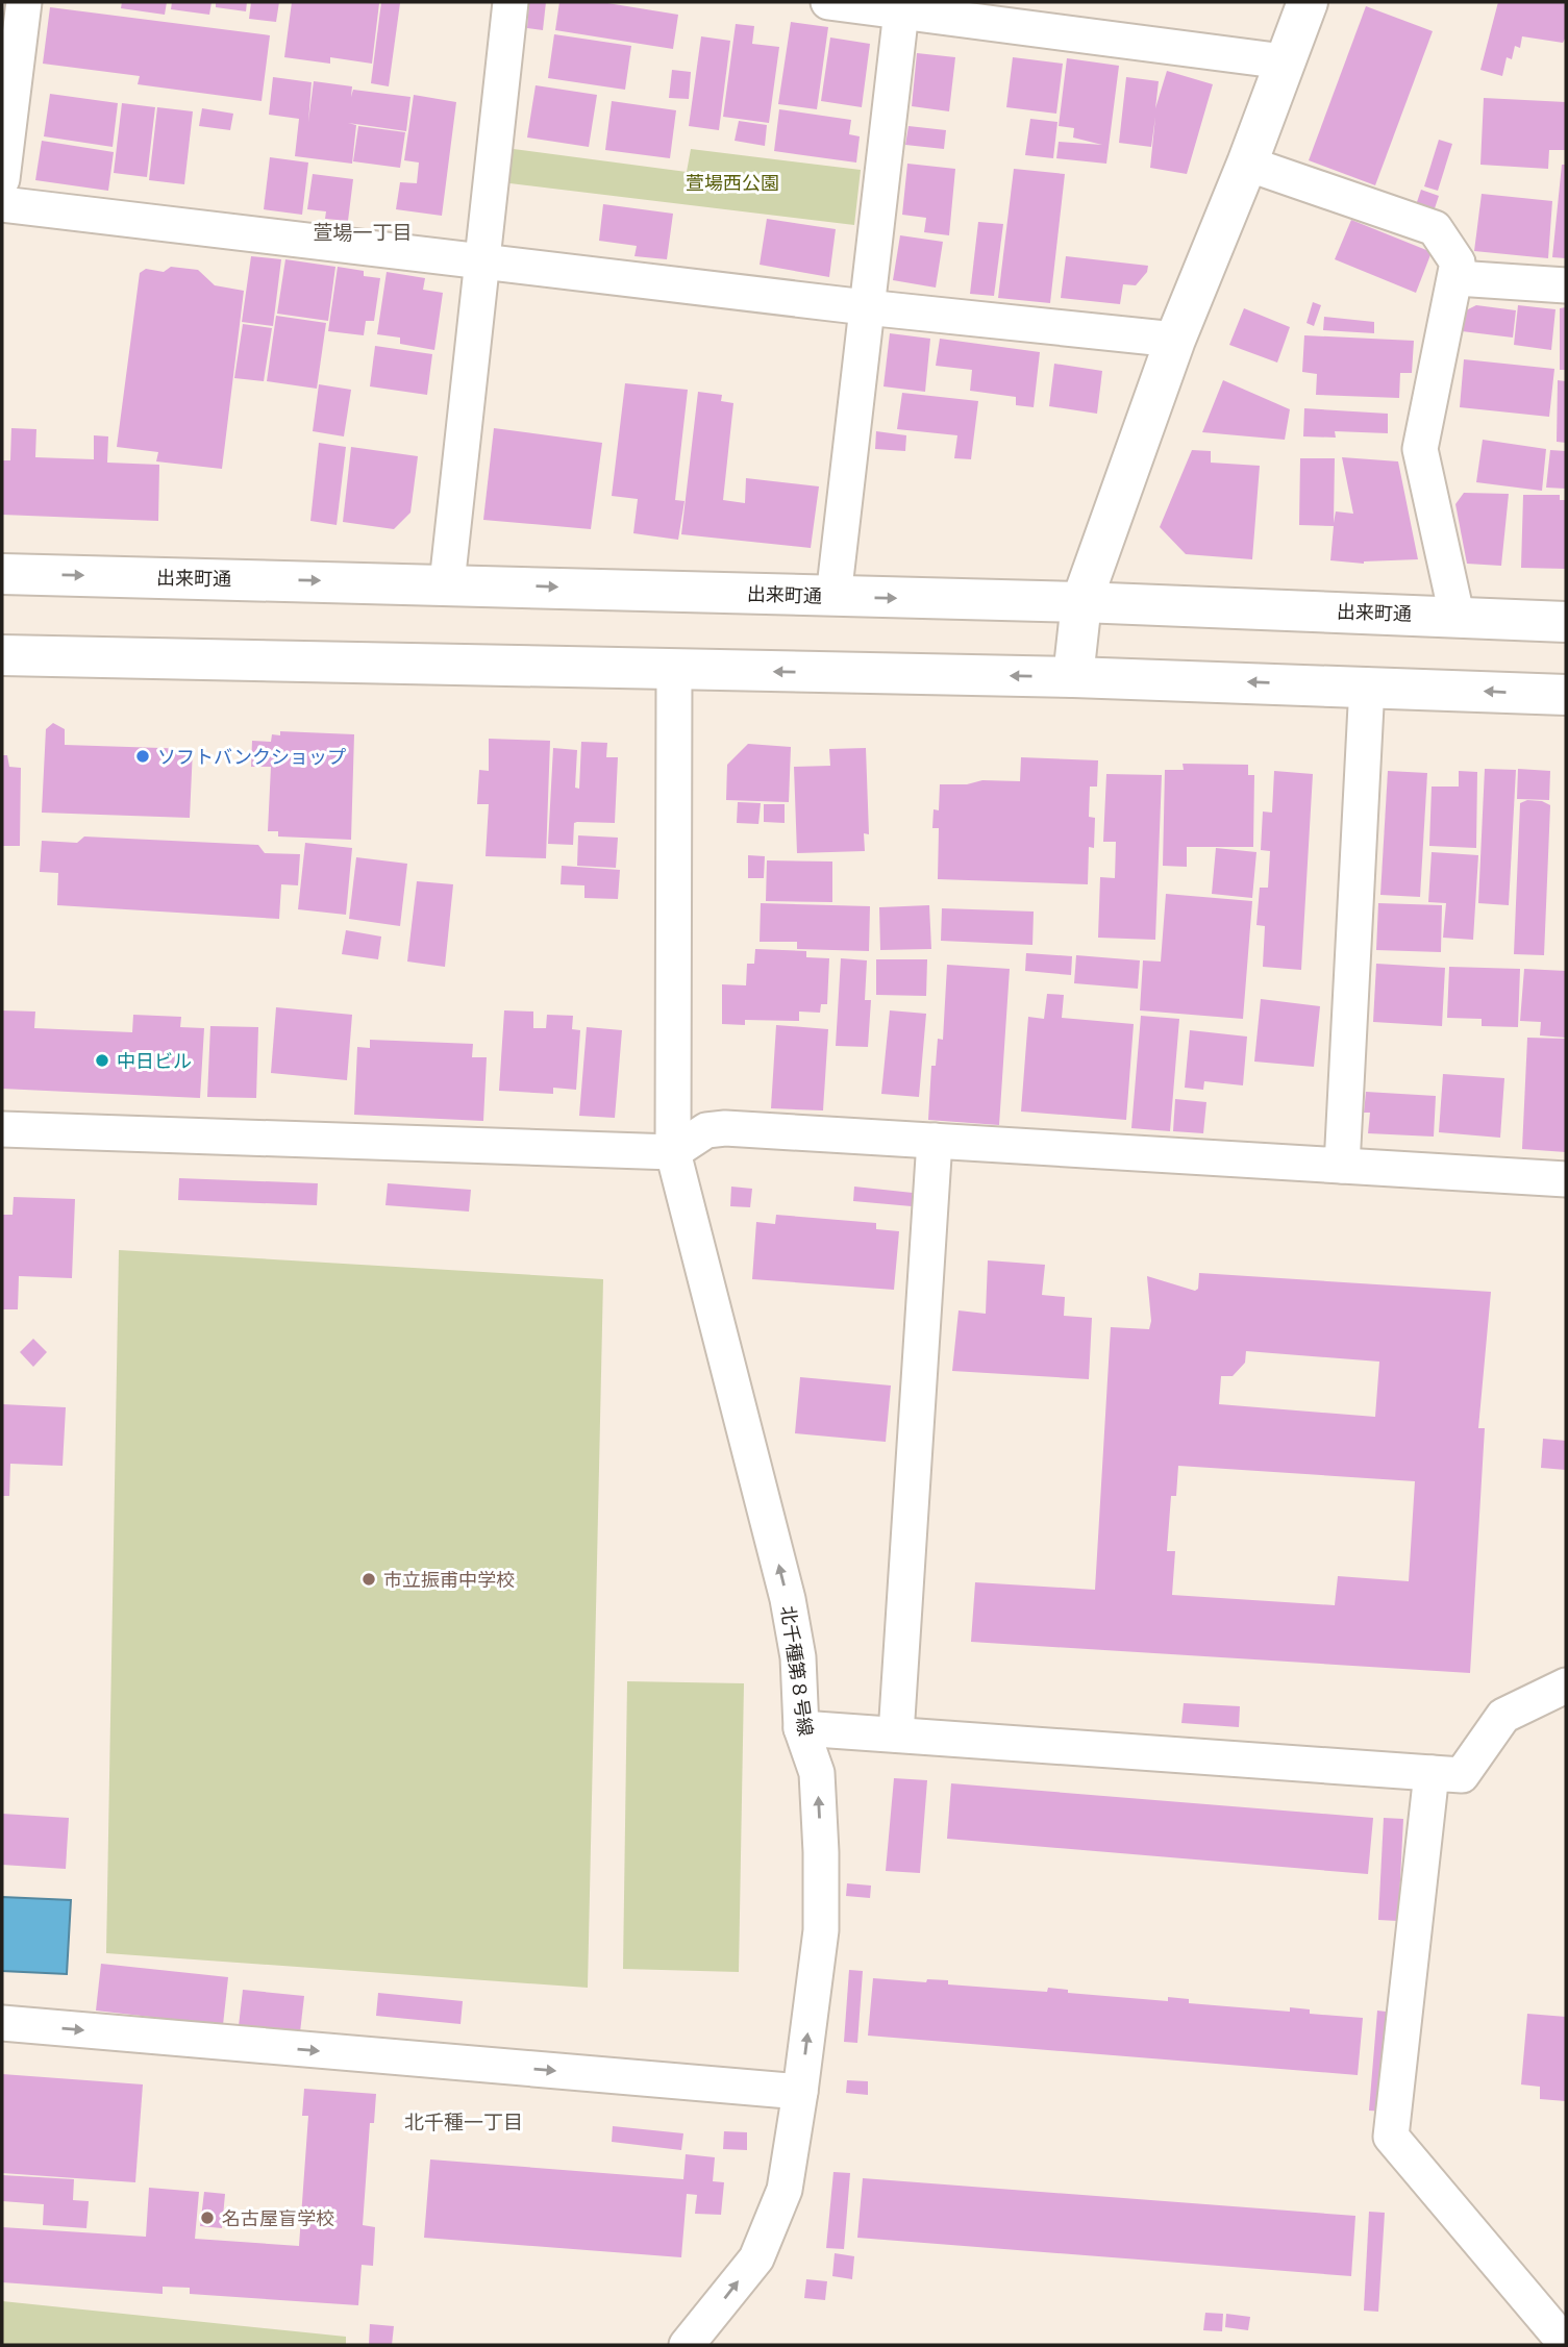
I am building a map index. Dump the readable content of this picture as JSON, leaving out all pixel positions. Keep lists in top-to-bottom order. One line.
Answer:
{"streets":{"main road":["出来町通"],"street":["北千種第８号線"]},"districts":["萱場一丁目","北千種一丁目"],"parks":["萱場西公園"],"places":["ソフトバンクショップ","中日ビル","市立振甫中学校","名古屋盲学校"]}
